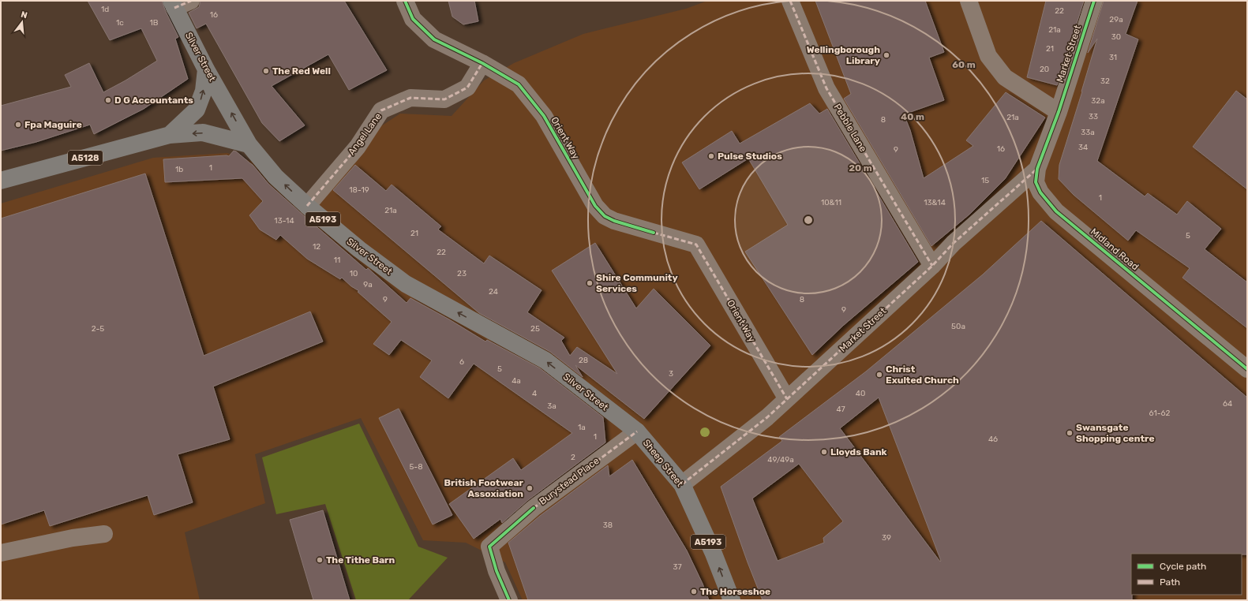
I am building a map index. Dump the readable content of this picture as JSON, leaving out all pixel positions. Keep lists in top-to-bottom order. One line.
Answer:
{"streets":{"main road":["Silver Street","A5128","A5193","Sheep Street"],"street":["Market Street","Pebble Lane","Angel Lane","Orient Way","Midland Road","Burystead Place"]},"crossings":[["Market Street","Pebble Lane"],["Market Street","Orient Way"],["Market Street","Midland Road"],["Market Street","Sheep Street"],["Silver Street","Angel Lane"],["Silver Street","Sheep Street"],["Silver Street","Burystead Place"],["Angel Lane","Orient Way"],["Sheep Street","Burystead Place"]],"one_way":["Silver Street","Sheep Street"],"places":["Wellingborough Library","The Red Well","D G Accountants","Fpa Maguire","Pulse Studios","Shire Community Services","Christ Exulted Church","Swansgate Shopping centre","Lloyds Bank","British Footwear Assoxiation","The Tithe Barn","The Horseshoe"],"house_numbers":["1d","22","16","29a","1c","1B","21a","30","21","31","20","32","32a","33","21a","8","33a","34","16","9","1","1b","15","18-19","1","10&11","13&14","21a","13-14","21","5","12","22","11","10","23","9a","24","9","8","9","50a","2-5","25","28","6","5","3","4a","4","40","64","3a","47","61-62","1a","1","46","2","49/49a","5-8","38","39","37"],"legend":["Cycle path","Path"],"north":"top","rings":["60 m","40 m","20 m"]}
